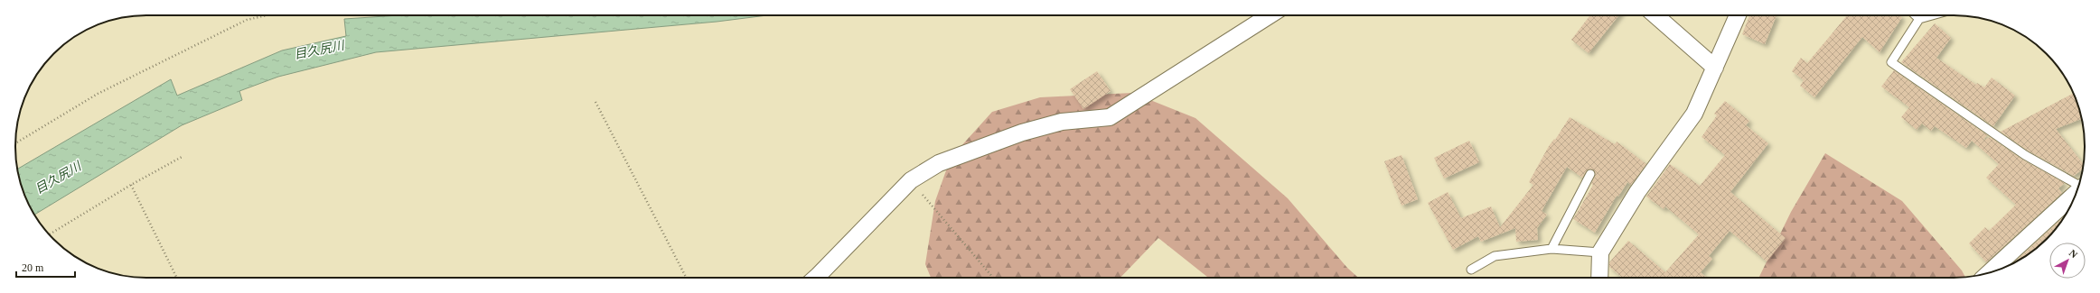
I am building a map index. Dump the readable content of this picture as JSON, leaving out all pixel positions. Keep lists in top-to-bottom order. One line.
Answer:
{"water":["目久尻川"],"scale_bar":"20 m","north":"top right"}
